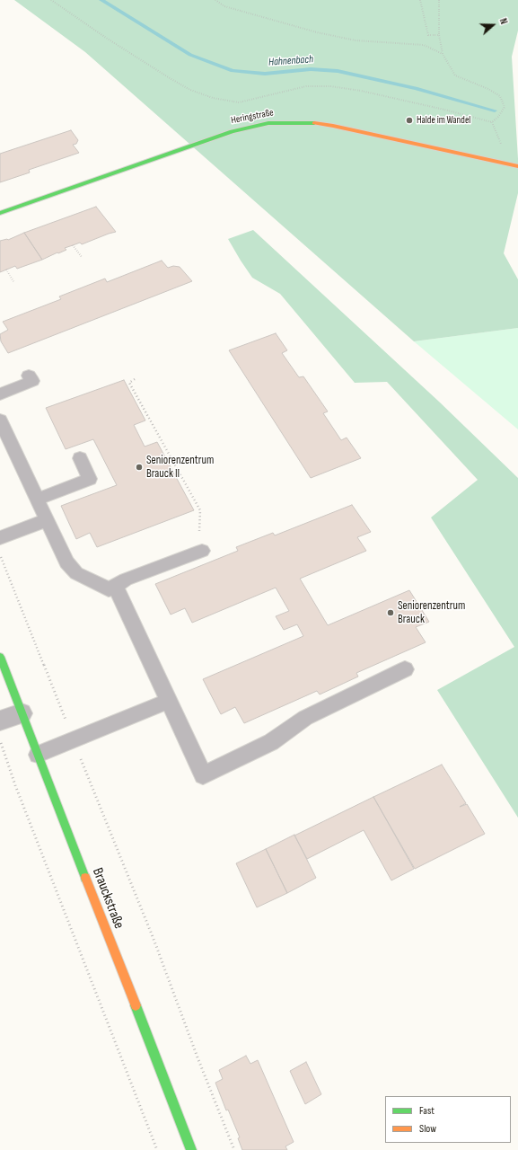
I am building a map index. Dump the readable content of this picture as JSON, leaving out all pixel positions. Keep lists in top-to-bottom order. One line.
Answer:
{"streets":{"street":["Heringstraße","Brauckstraße"]},"water":["Hahnenbach"],"places":["Halde im Wandel","Seniorenzentrum Brauck II","Seniorenzentrum Brauck"],"legend":["Fast","Slow"],"north":"right"}
